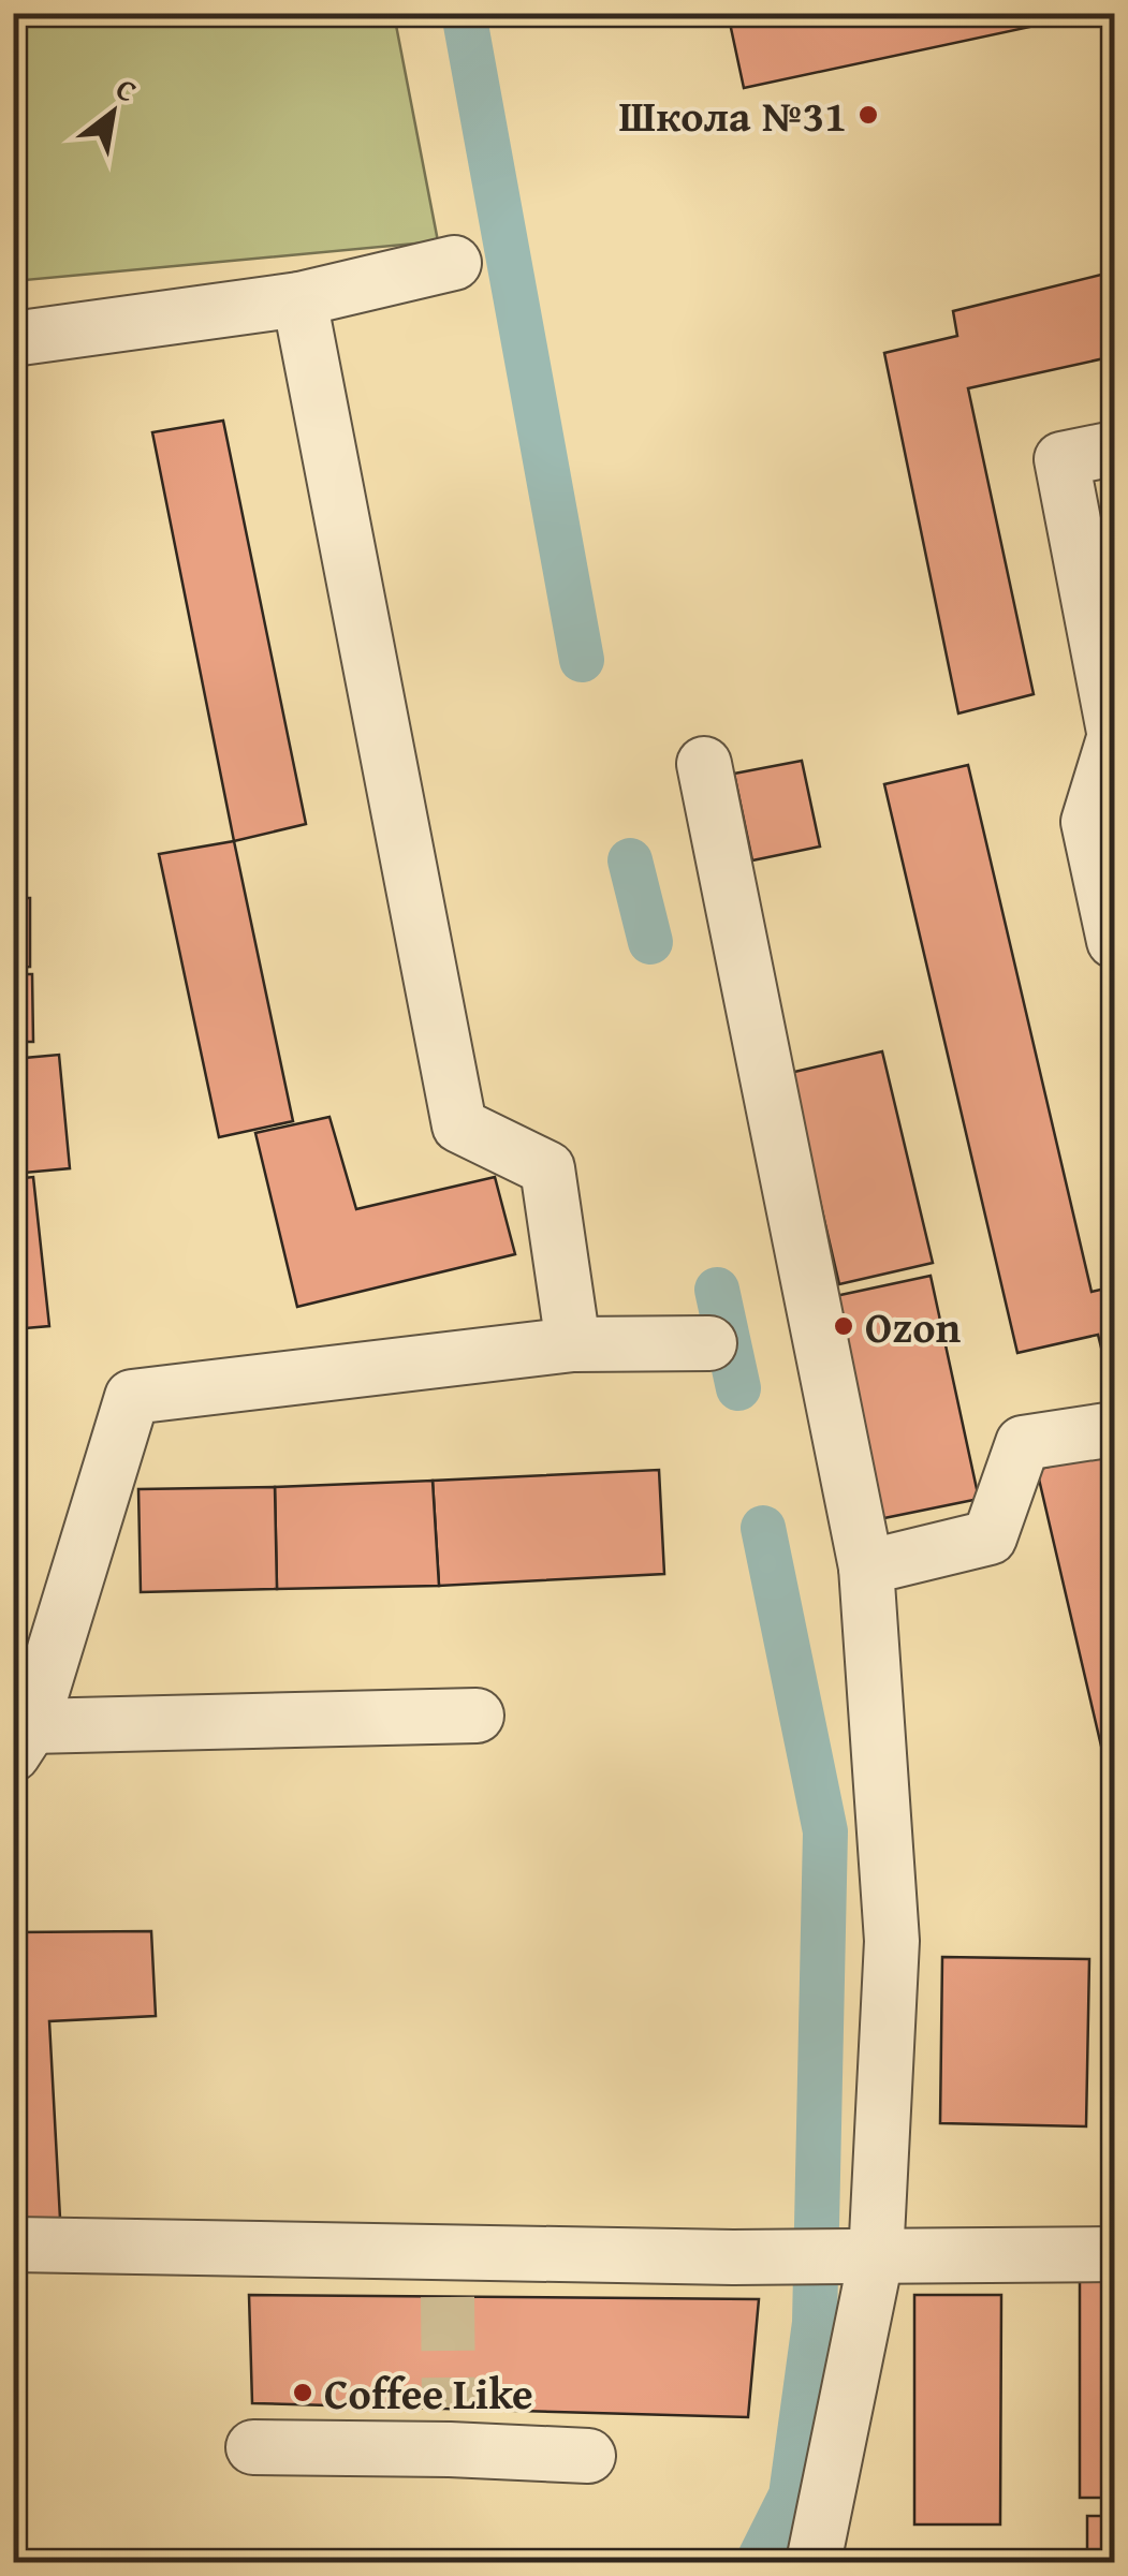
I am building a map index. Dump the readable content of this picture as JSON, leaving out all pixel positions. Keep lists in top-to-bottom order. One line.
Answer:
{"places":["Школа №31","Ozon","Coffee Like"],"north":"top right"}
